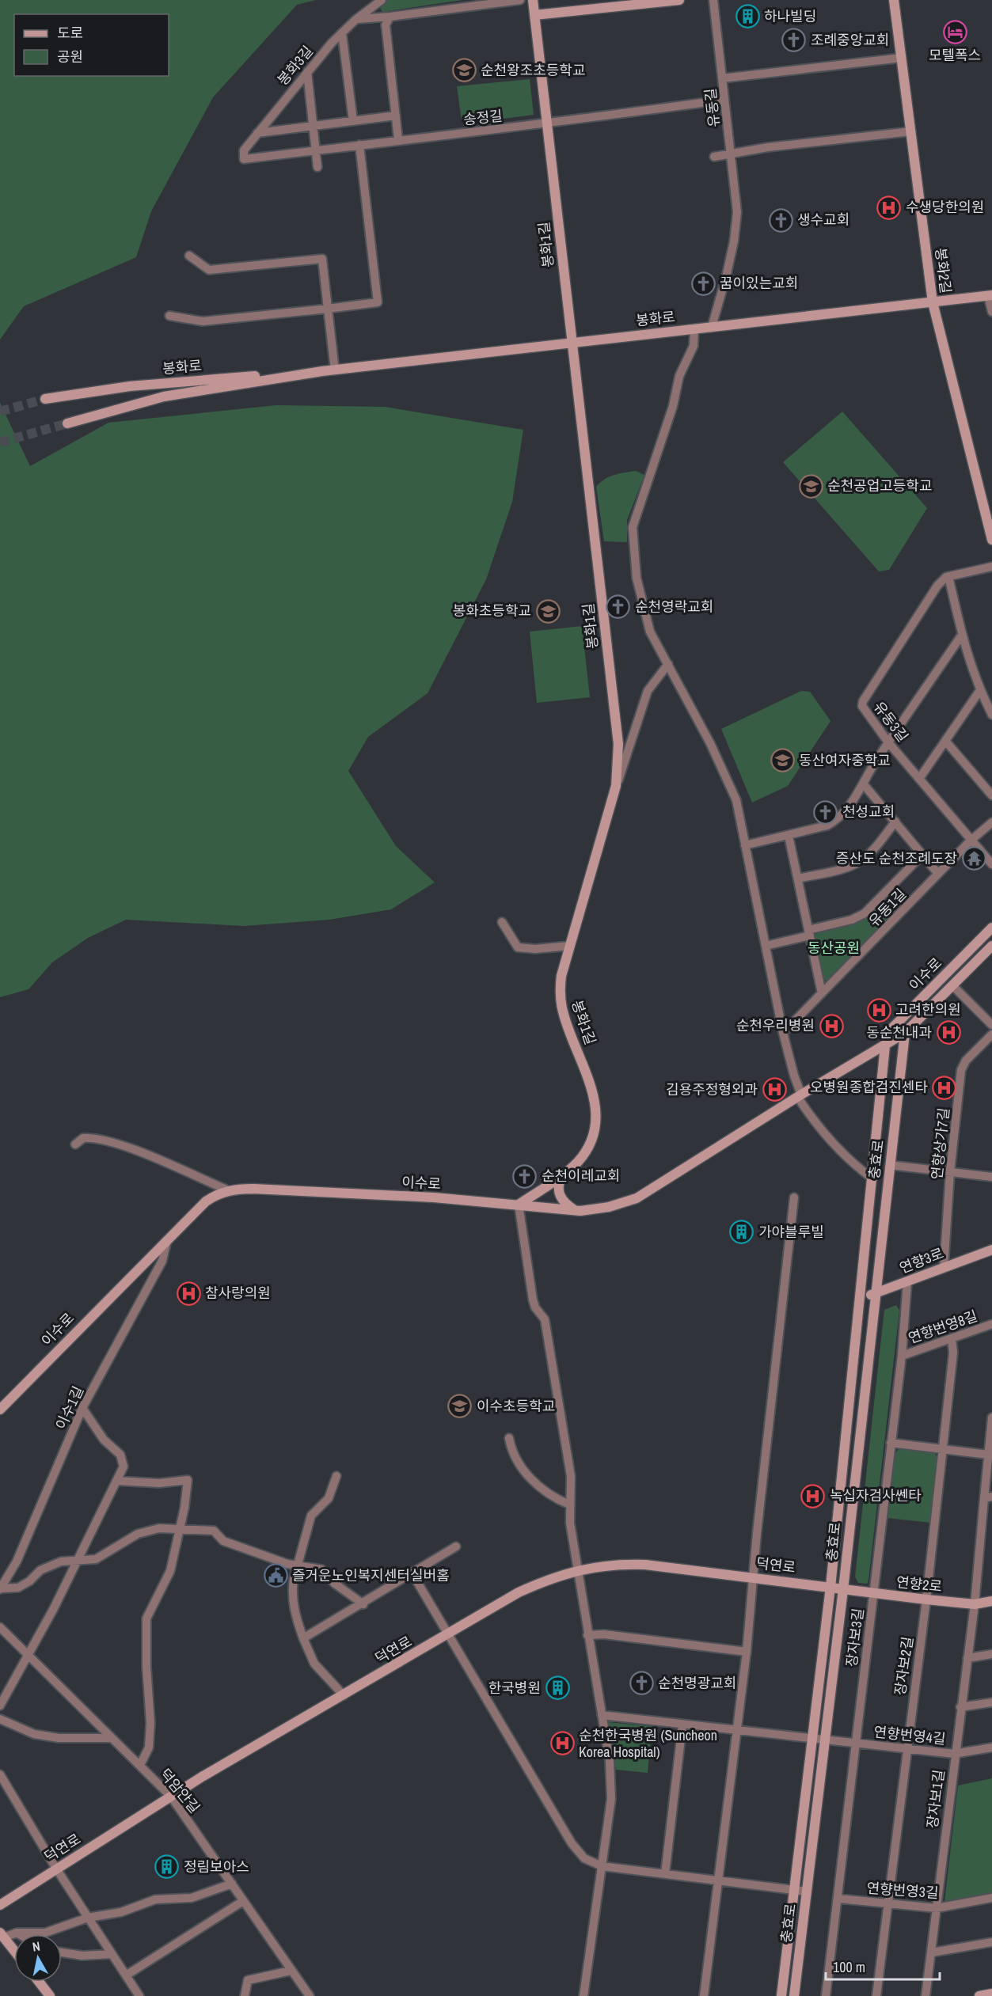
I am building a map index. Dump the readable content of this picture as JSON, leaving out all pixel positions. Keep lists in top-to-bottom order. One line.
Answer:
{"streets":{"main road":["봉화1길","봉화2길","봉화로","이수로","충효로","연향3로","덕연로","연향2로"],"street":["봉화3길","유동길","송정길","유동3길","유동1길","연향상가7길","연향번영8길","이수1길","장자보3길","장자보2길","연향번영4길","덕암안길","장자보1길","연향번영3길"]},"crossings":[["봉화3길","송정길"],["유동길","송정길"],["유동길","봉화로"],["송정길","봉화1길"],["봉화1길","봉화로"],["봉화1길","이수로"],["봉화2길","봉화로"],["봉화로","충효로"],["유동3길","유동1길"],["유동1길","충효로"],["이수로","충효로"],["이수로","이수1길"],["연향상가7길","연향3로"],["충효로","연향3로"],["충효로","덕연로"],["충효로","연향2로"],["충효로","연향번영4길"],["연향3로","장자보3길"],["연향번영8길","장자보3길"],["연향번영8길","장자보2길"],["덕연로","연향2로"],["덕연로","덕암안길"],["연향2로","장자보3길"],["연향2로","장자보2길"],["연향2로","장자보1길"],["장자보3길","연향번영4길"],["장자보3길","연향번영3길"],["장자보2길","연향번영4길"],["장자보2길","연향번영3길"],["연향번영4길","장자보1길"],["장자보1길","연향번영3길"]],"parks":["동산공원"],"places":{"building":["하나빌딩","가야블루빌","한국병원","정림보아스"],"hotel":["모텔폭스"],"church":["조례중앙교회","생수교회","꿈이있는교회","순천영락교회","천성교회","순천이레교회","순천명광교회"],"school or university":["순천왕조초등학교","순천공업고등학교","봉화초등학교","동산여자중학교","이수초등학교"],"hospital":["수생당한의원","고려한의원","순천우리병원","동순천내과","오병원종합검진센타","김용주정형외과","참사랑의원","녹십자검사쎈타","순천한국병원 (Suncheon Korea Hospital)"],"temple":["증산도 순천조례도장"],"public building":["즐거운노인복지센터실버홈"]},"legend":["도로","공원"],"scale_bar":"100 m","north":"top"}
